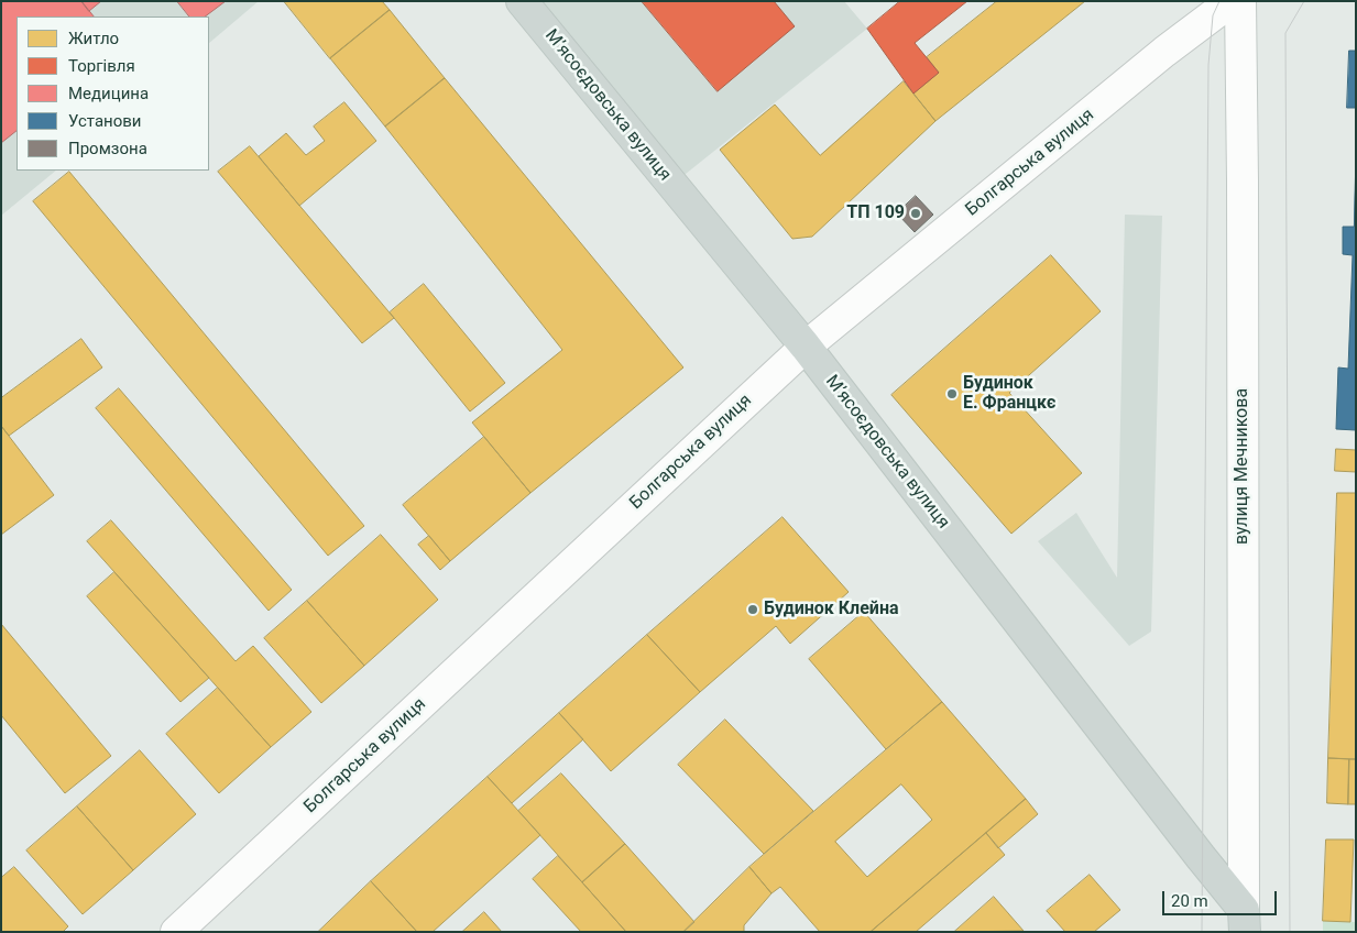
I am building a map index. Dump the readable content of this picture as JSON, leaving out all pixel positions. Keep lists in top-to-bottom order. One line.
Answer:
{"streets":{"main road":["Мʼясоєдовська вулиця"],"street":["Болгарська вулиця","вулиця Мечникова"]},"crossings":[["Мʼясоєдовська вулиця","Болгарська вулиця"],["Мʼясоєдовська вулиця","вулиця Мечникова"]],"places":["ТП 109","Будинок Е. Францкє","Будинок Клейна"],"legend":["Житло","Торгівля","Медицина","Установи","Промзона"],"scale_bar":"20 m"}
